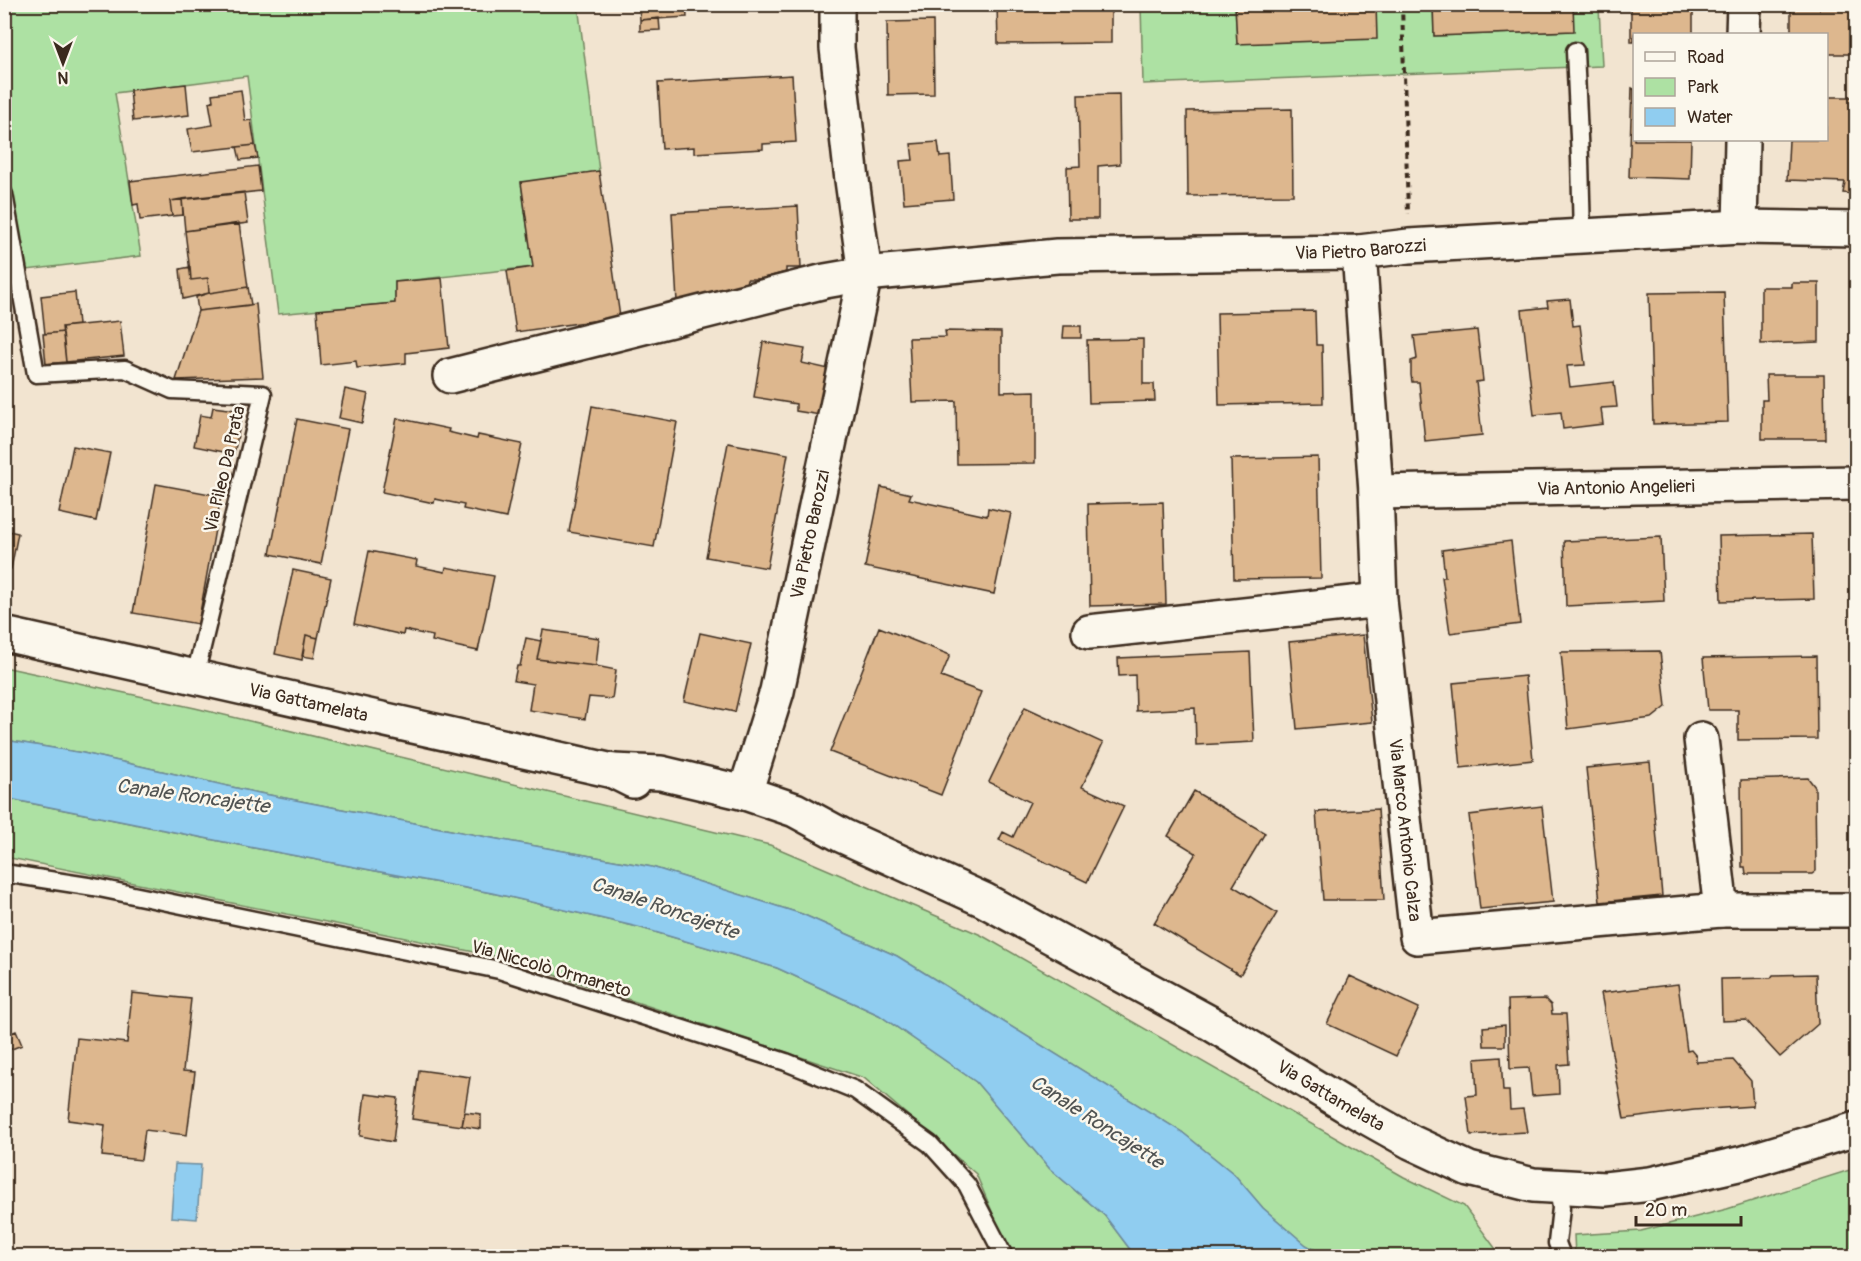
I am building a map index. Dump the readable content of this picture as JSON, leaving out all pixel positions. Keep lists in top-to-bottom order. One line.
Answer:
{"streets":{"street":["Via Pietro Barozzi","Via Antonio Angelieri","Via Gattamelata","Via Marco Antonio Calza"],"lane":["Via Pileo Da Prata","Via Niccolò Ormaneto"]},"crossings":[["Via Pietro Barozzi","Via Gattamelata"],["Via Pietro Barozzi","Via Marco Antonio Calza"],["Via Pileo Da Prata","Via Gattamelata"],["Via Antonio Angelieri","Via Marco Antonio Calza"]],"water":["Canale Roncajette"],"legend":["Road","Park","Water"],"scale_bar":"20 m","north":"bottom"}
